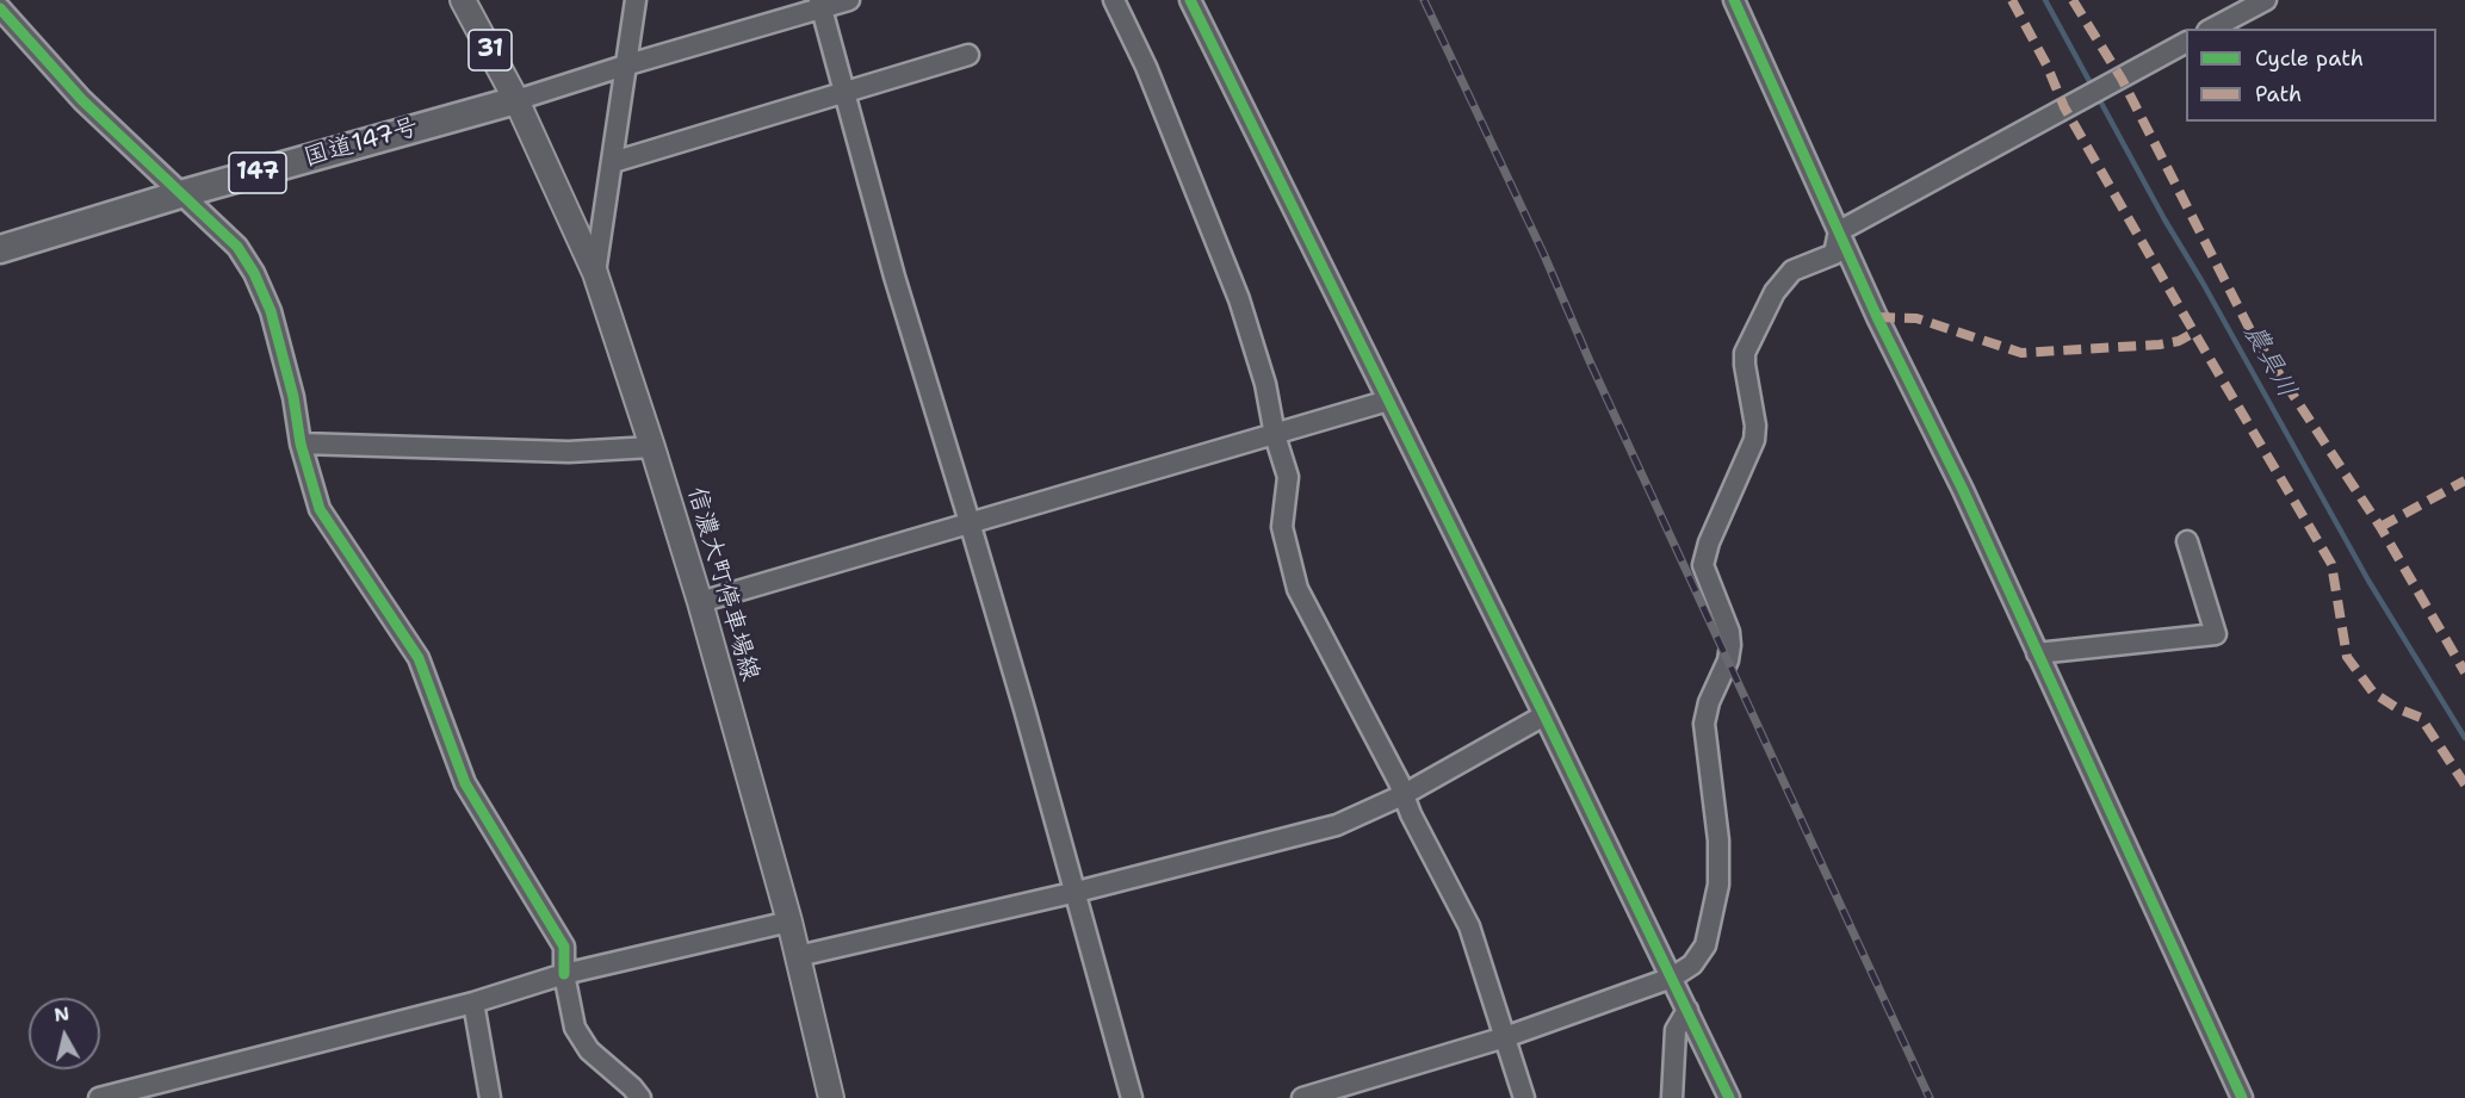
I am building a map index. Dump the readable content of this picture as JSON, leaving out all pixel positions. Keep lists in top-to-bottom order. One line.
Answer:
{"streets":{"highway":["国道147号","147"],"main road":["31","信濃大町停車場線"]},"crossings":[["31","国道147号"],["31","信濃大町停車場線"],["国道147号","信濃大町停車場線"]],"water":["農具川"],"legend":["Cycle path","Path"],"north":"top"}
